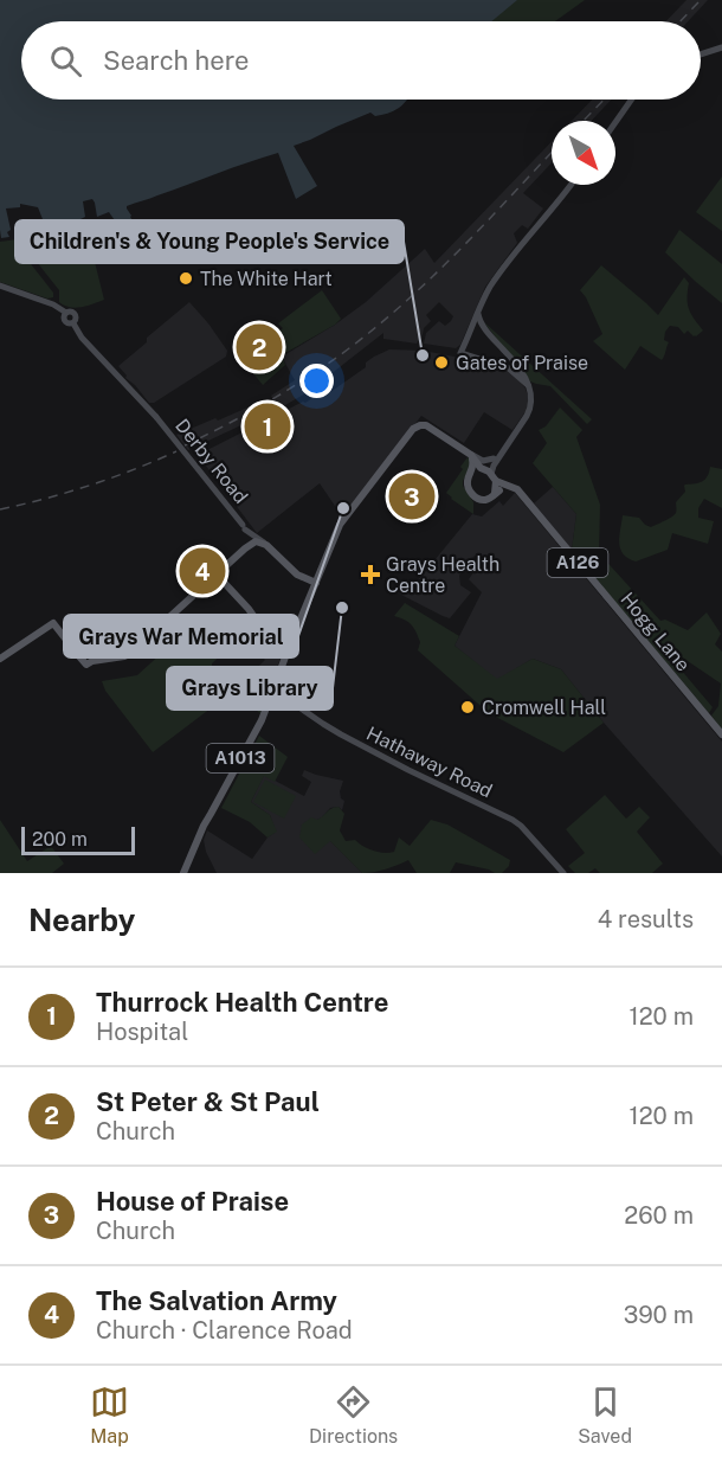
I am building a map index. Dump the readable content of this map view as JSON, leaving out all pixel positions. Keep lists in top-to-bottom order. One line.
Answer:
{"streets":{"main road":["Derby Road","A126","Hogg Lane","A1013"],"street":["Hathaway Road"]},"crossings":[["Derby Road","Hogg Lane"],["A1013","Hathaway Road"]],"places":{"other":["The White Hart","Children's & Young People's Service","Gates of Praise","Grays War Memorial","Grays Library","Cromwell Hall"],"health":["Grays Health Centre"]},"scale_bar":"200 m","north":"bottom right","page":{"search":"Search here","pins":["2","1","3","4"],"scale":"200 m","heading":["Nearby","4 results"],"list":[{"mark":"1","name":"Thurrock Health Centre","note":"Hospital","value":"120 m"},{"mark":"2","name":"St Peter & St Paul","note":"Church","value":"120 m"},{"mark":"3","name":"House of Praise","note":"Church","value":"260 m"},{"mark":"4","name":"The Salvation Army","note":"Church · Clarence Road","value":"390 m"}],"nav":["Map","Directions","Saved"]}}
